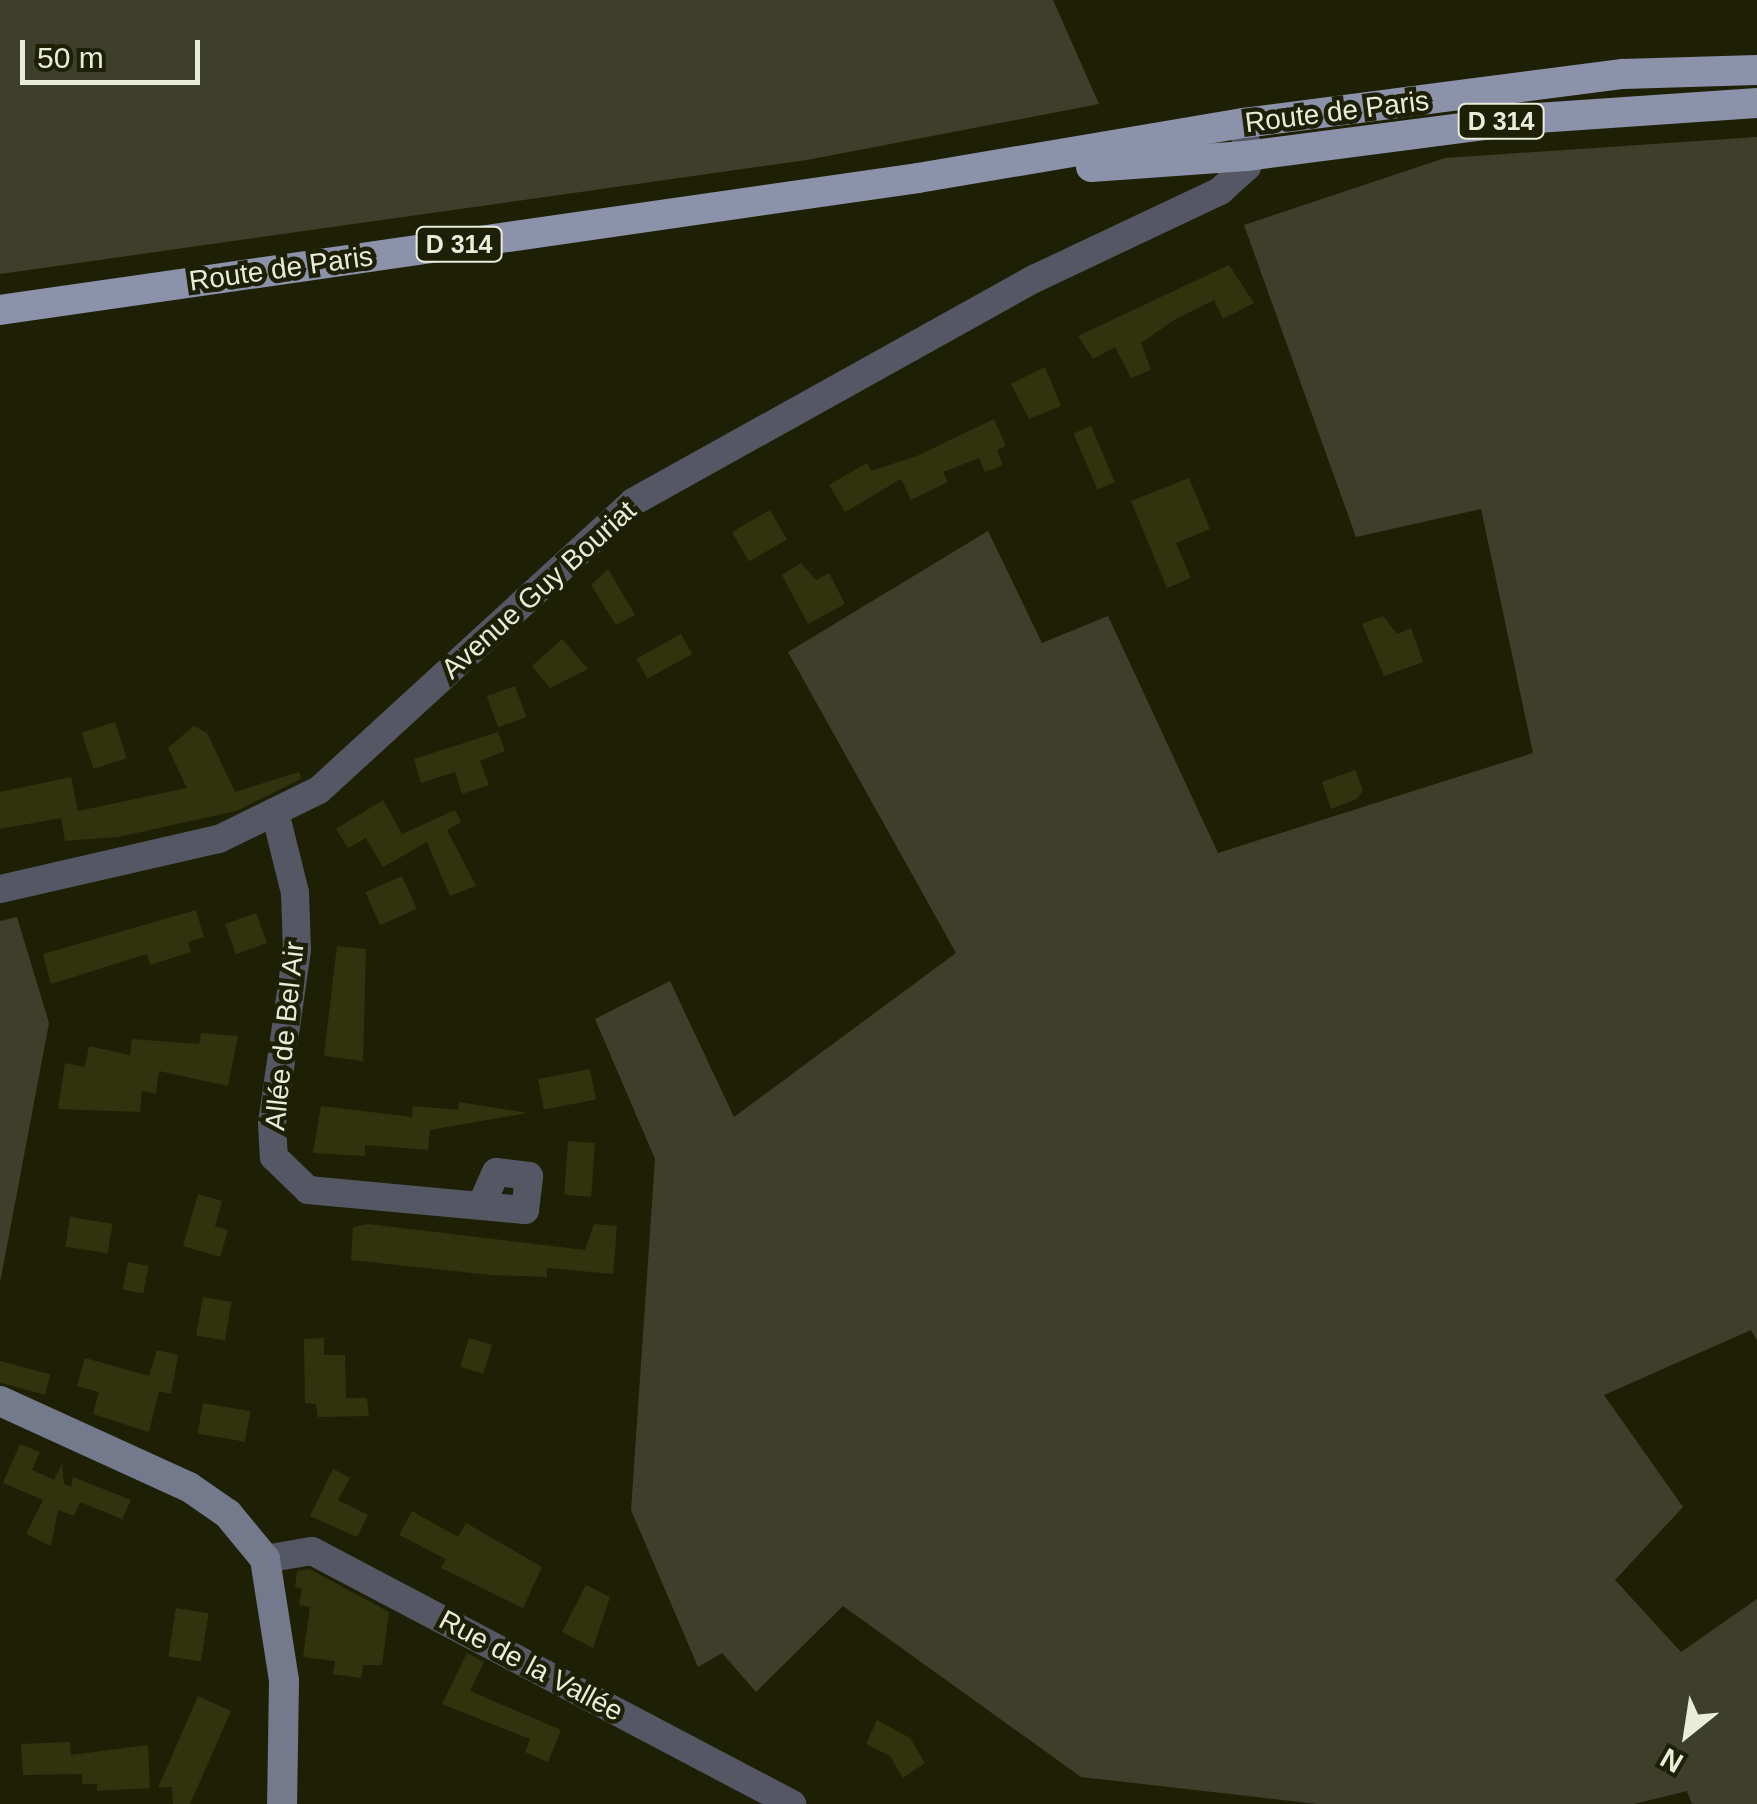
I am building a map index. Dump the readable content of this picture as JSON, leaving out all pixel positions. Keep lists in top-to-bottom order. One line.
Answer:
{"streets":{"main road":["Route de Paris","D 314"],"street":["Avenue Guy Bouriat","Allée de Bel Air","Rue de la Vallée"]},"crossings":[["Route de Paris","Avenue Guy Bouriat"],["Avenue Guy Bouriat","Allée de Bel Air"]],"scale_bar":"50 m","north":"bottom left"}
